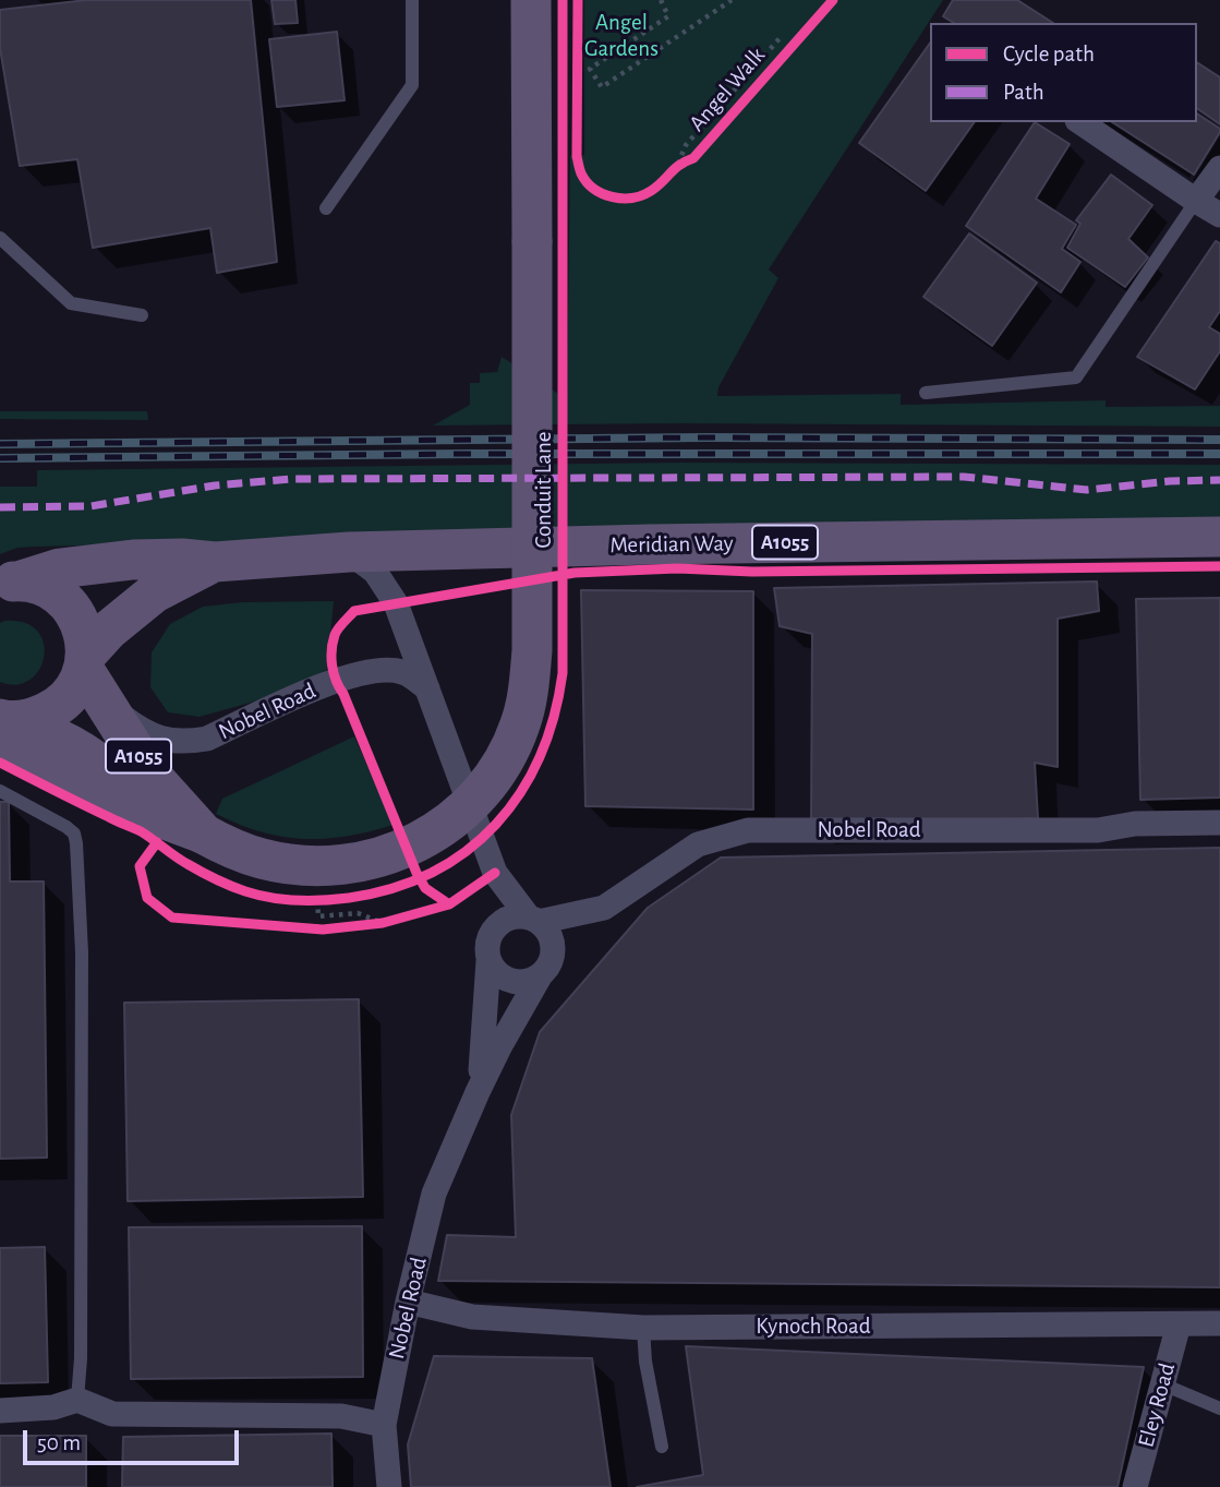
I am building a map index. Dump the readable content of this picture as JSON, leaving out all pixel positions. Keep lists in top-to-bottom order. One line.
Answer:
{"streets":{"main road":["Conduit Lane","A1055","Meridian Way"],"street":["Nobel Road","Kynoch Road","Eley Road"],"cycle path":["Angel Walk"]},"crossings":[["Conduit Lane","Meridian Way"],["Conduit Lane","Nobel Road"],["Meridian Way","Nobel Road"],["Nobel Road","Kynoch Road"],["Kynoch Road","Eley Road"]],"parks":["Angel Gardens"],"legend":["Cycle path","Path"],"scale_bar":"50 m"}
